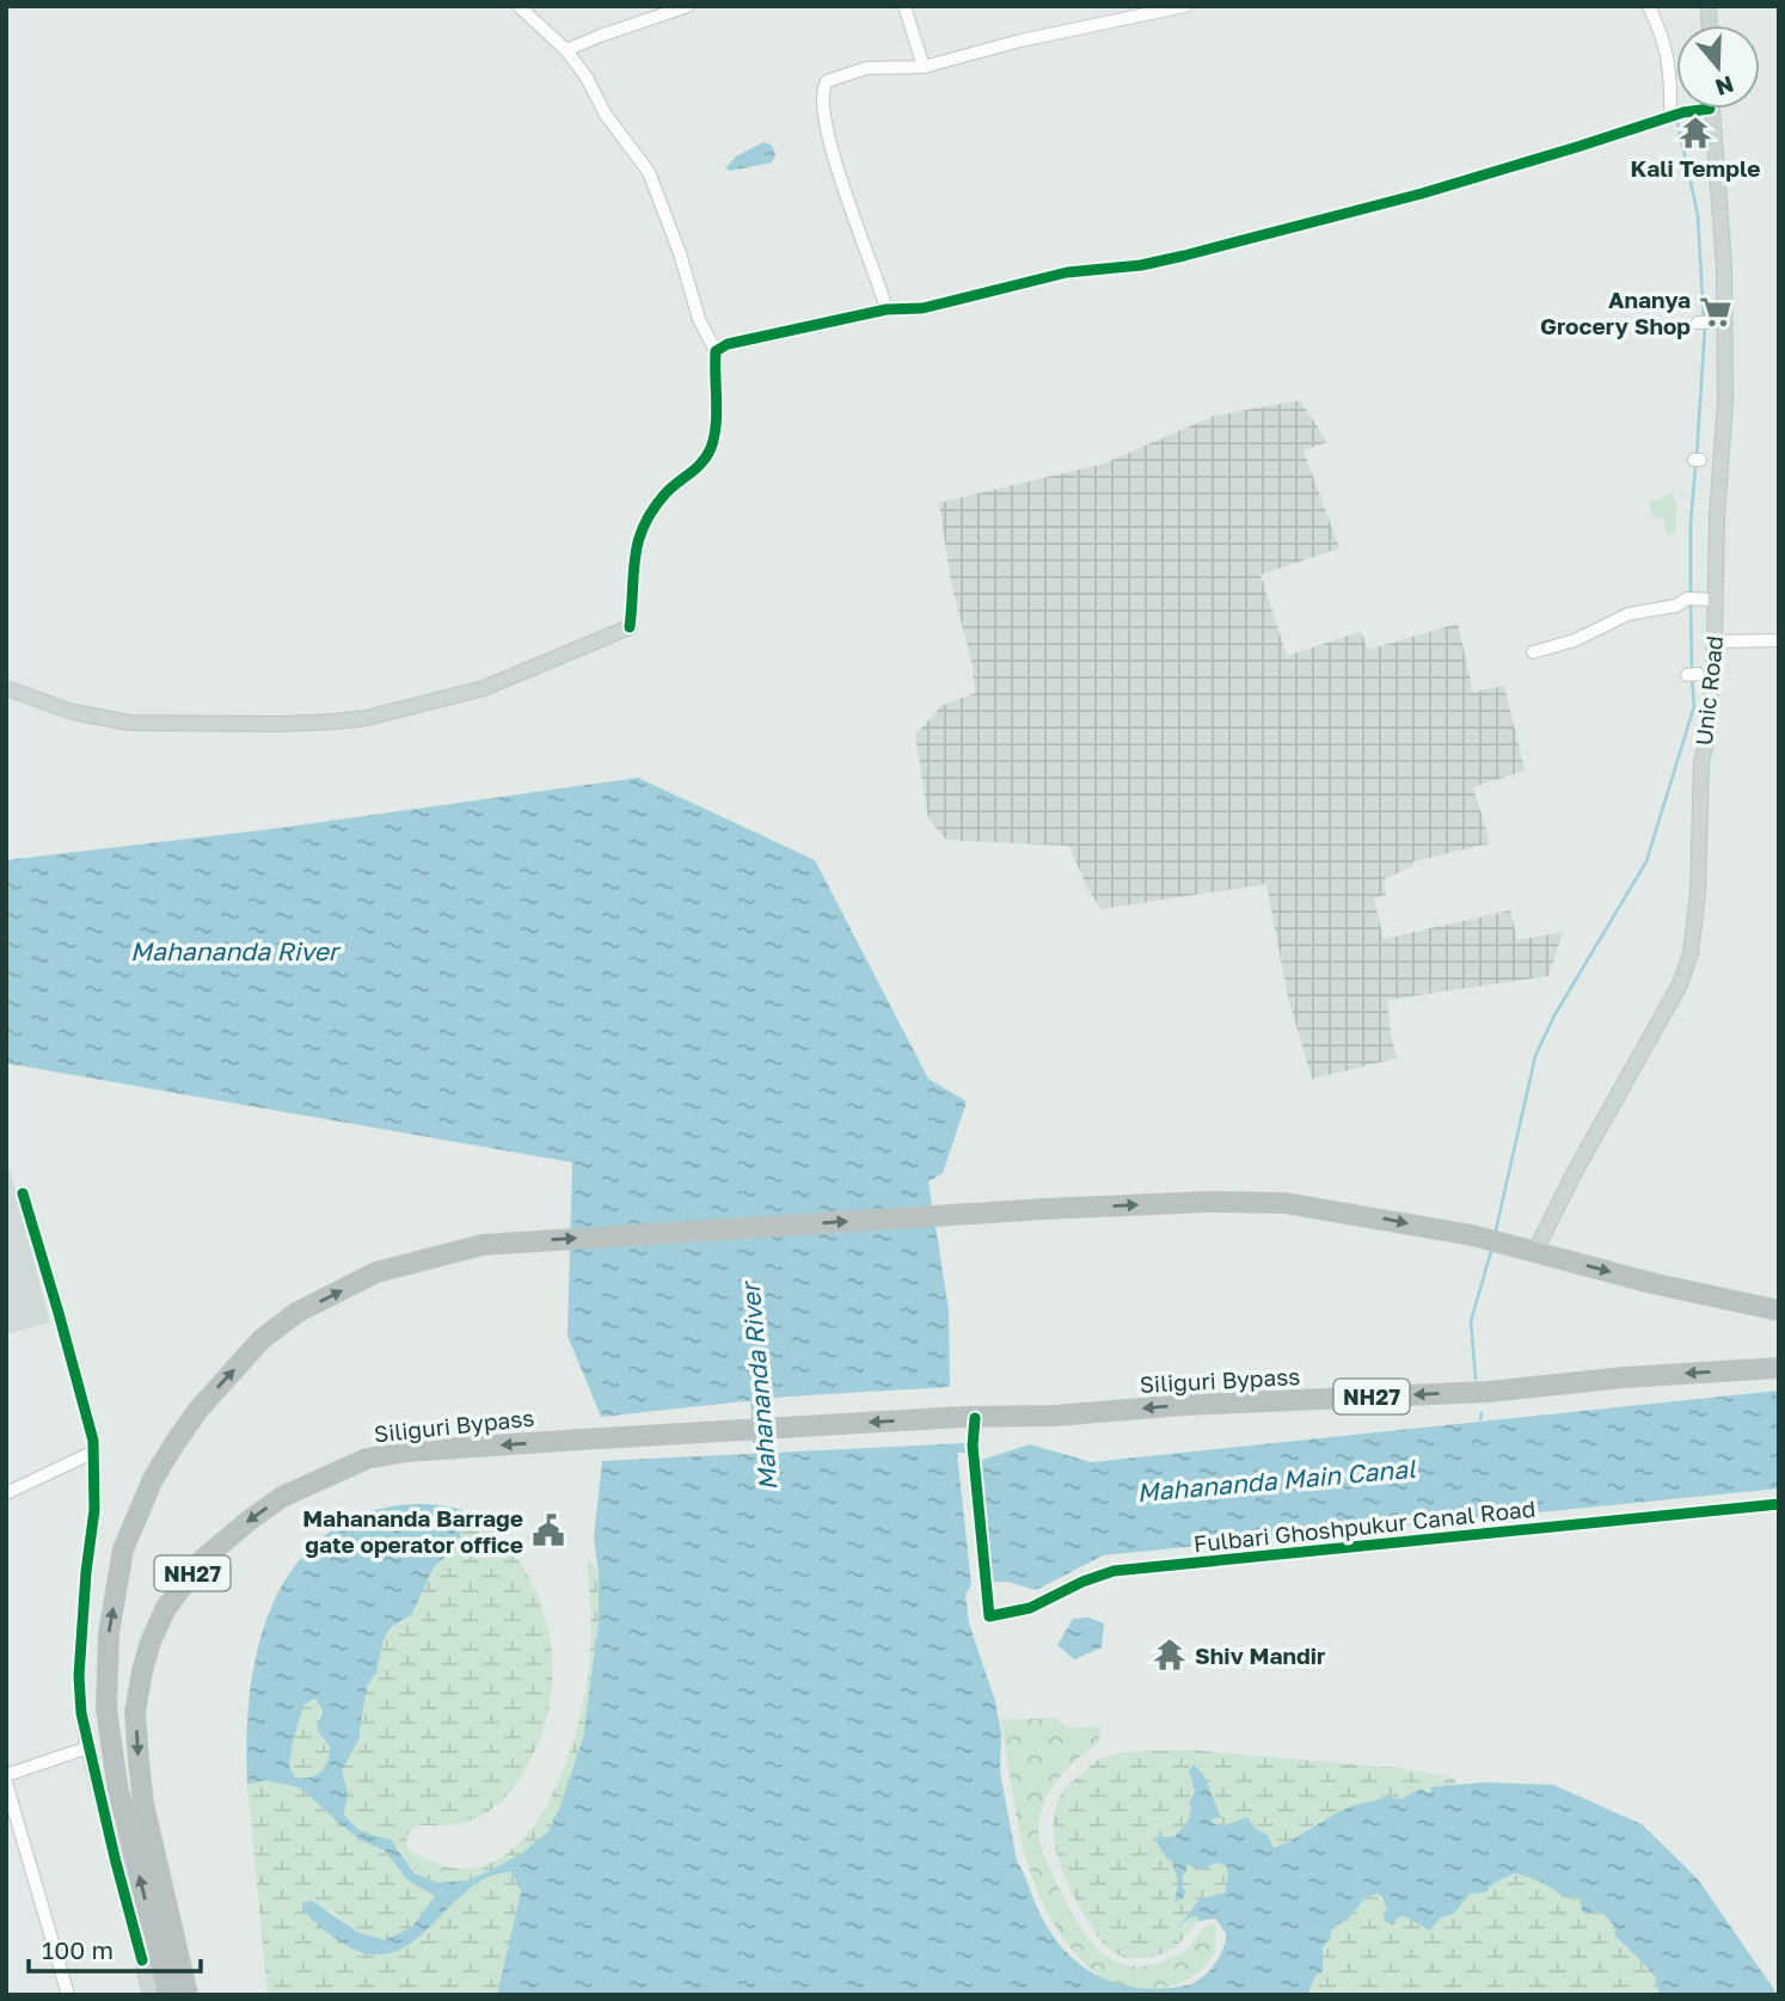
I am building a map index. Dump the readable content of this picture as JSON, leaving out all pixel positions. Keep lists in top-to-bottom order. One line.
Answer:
{"streets":{"highway":["Siliguri Bypass","NH27"],"main road":["Unic Road"],"street":["Fulbari Ghoshpukur Canal Road"]},"crossings":[["Unic Road","NH27"],["Siliguri Bypass","Fulbari Ghoshpukur Canal Road"]],"one_way":["Siliguri Bypass"],"water":["Mahananda River","Mahananda Main Canal"],"places":{"temple":["Kali Temple","Shiv Mandir"],"supermarket":["Ananya Grocery Shop"],"public building":["Mahananda Barrage gate operator office"]},"scale_bar":"100 m","north":"bottom"}
